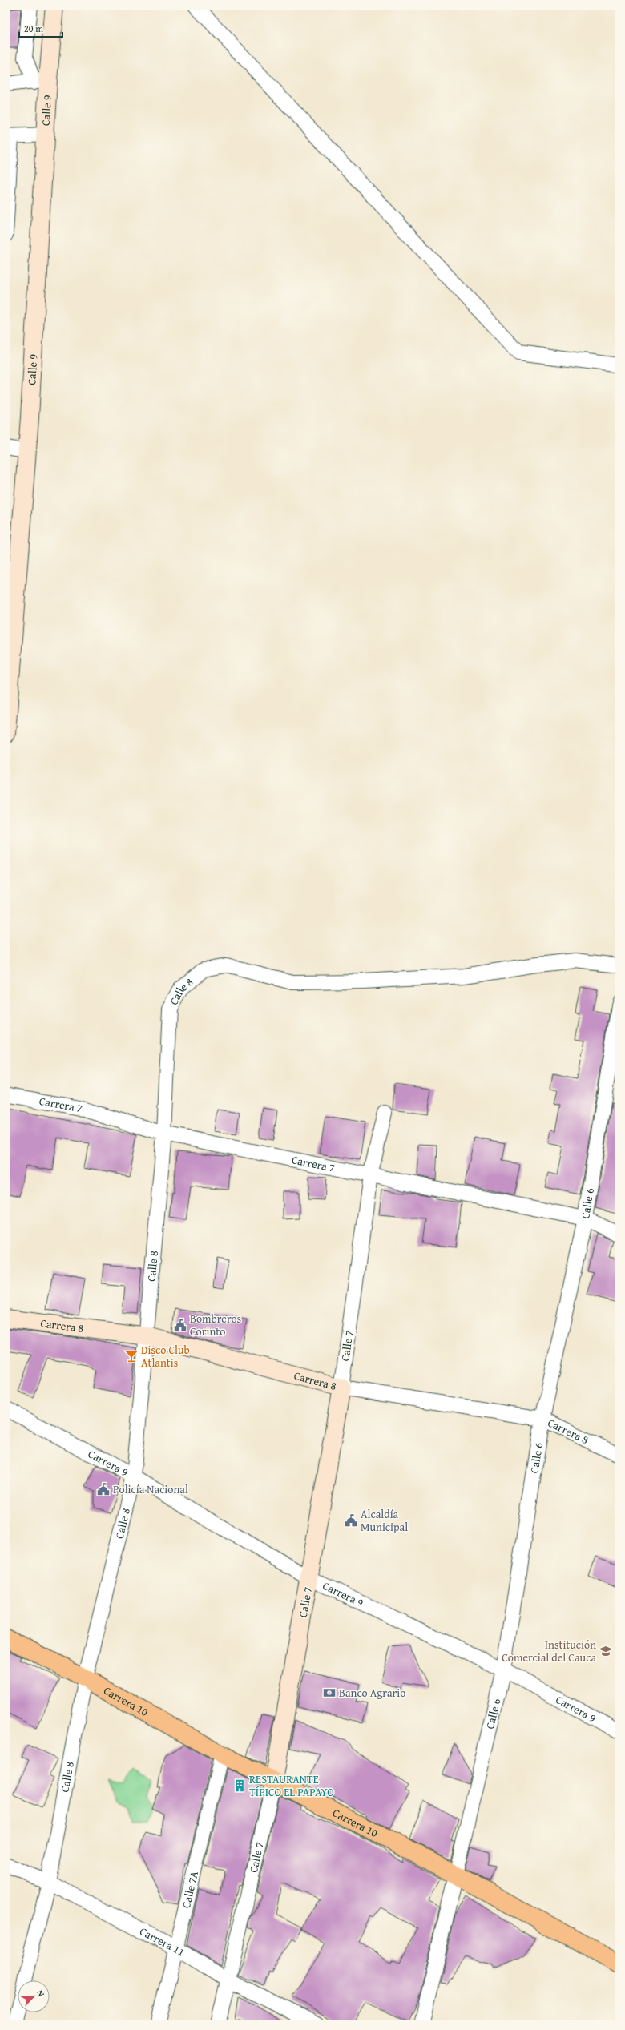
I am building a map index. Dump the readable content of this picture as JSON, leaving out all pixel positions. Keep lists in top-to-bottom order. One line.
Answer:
{"streets":{"main road":["Carrera 10"],"street":["Calle 9","Calle 8","Carrera 7","Calle 6","Carrera 8","Calle 7","Carrera 9","Calle 7A","Carrera 11"]},"crossings":[["Calle 8","Carrera 7"],["Calle 8","Carrera 8"],["Calle 8","Carrera 9"],["Calle 8","Carrera 10"],["Calle 8","Carrera 11"],["Carrera 7","Calle 6"],["Carrera 7","Calle 7"],["Calle 6","Carrera 8"],["Calle 6","Carrera 9"],["Calle 6","Carrera 10"],["Carrera 8","Calle 7"],["Calle 7","Carrera 9"],["Calle 7","Carrera 10"],["Calle 7","Carrera 11"],["Carrera 10","Calle 7A"],["Calle 7A","Carrera 11"]],"places":{"public building":["Bombreros Corinto","Policía Nacional","Alcaldía Municipal"],"bar":["Disco Club Atlantis"],"school or university":["Institución Comercial del Cauca"],"bank":["Banco Agrario"],"building":["RESTAURANTE TÍPICO EL PAPAYO"]},"scale_bar":"20 m","north":"top right"}
